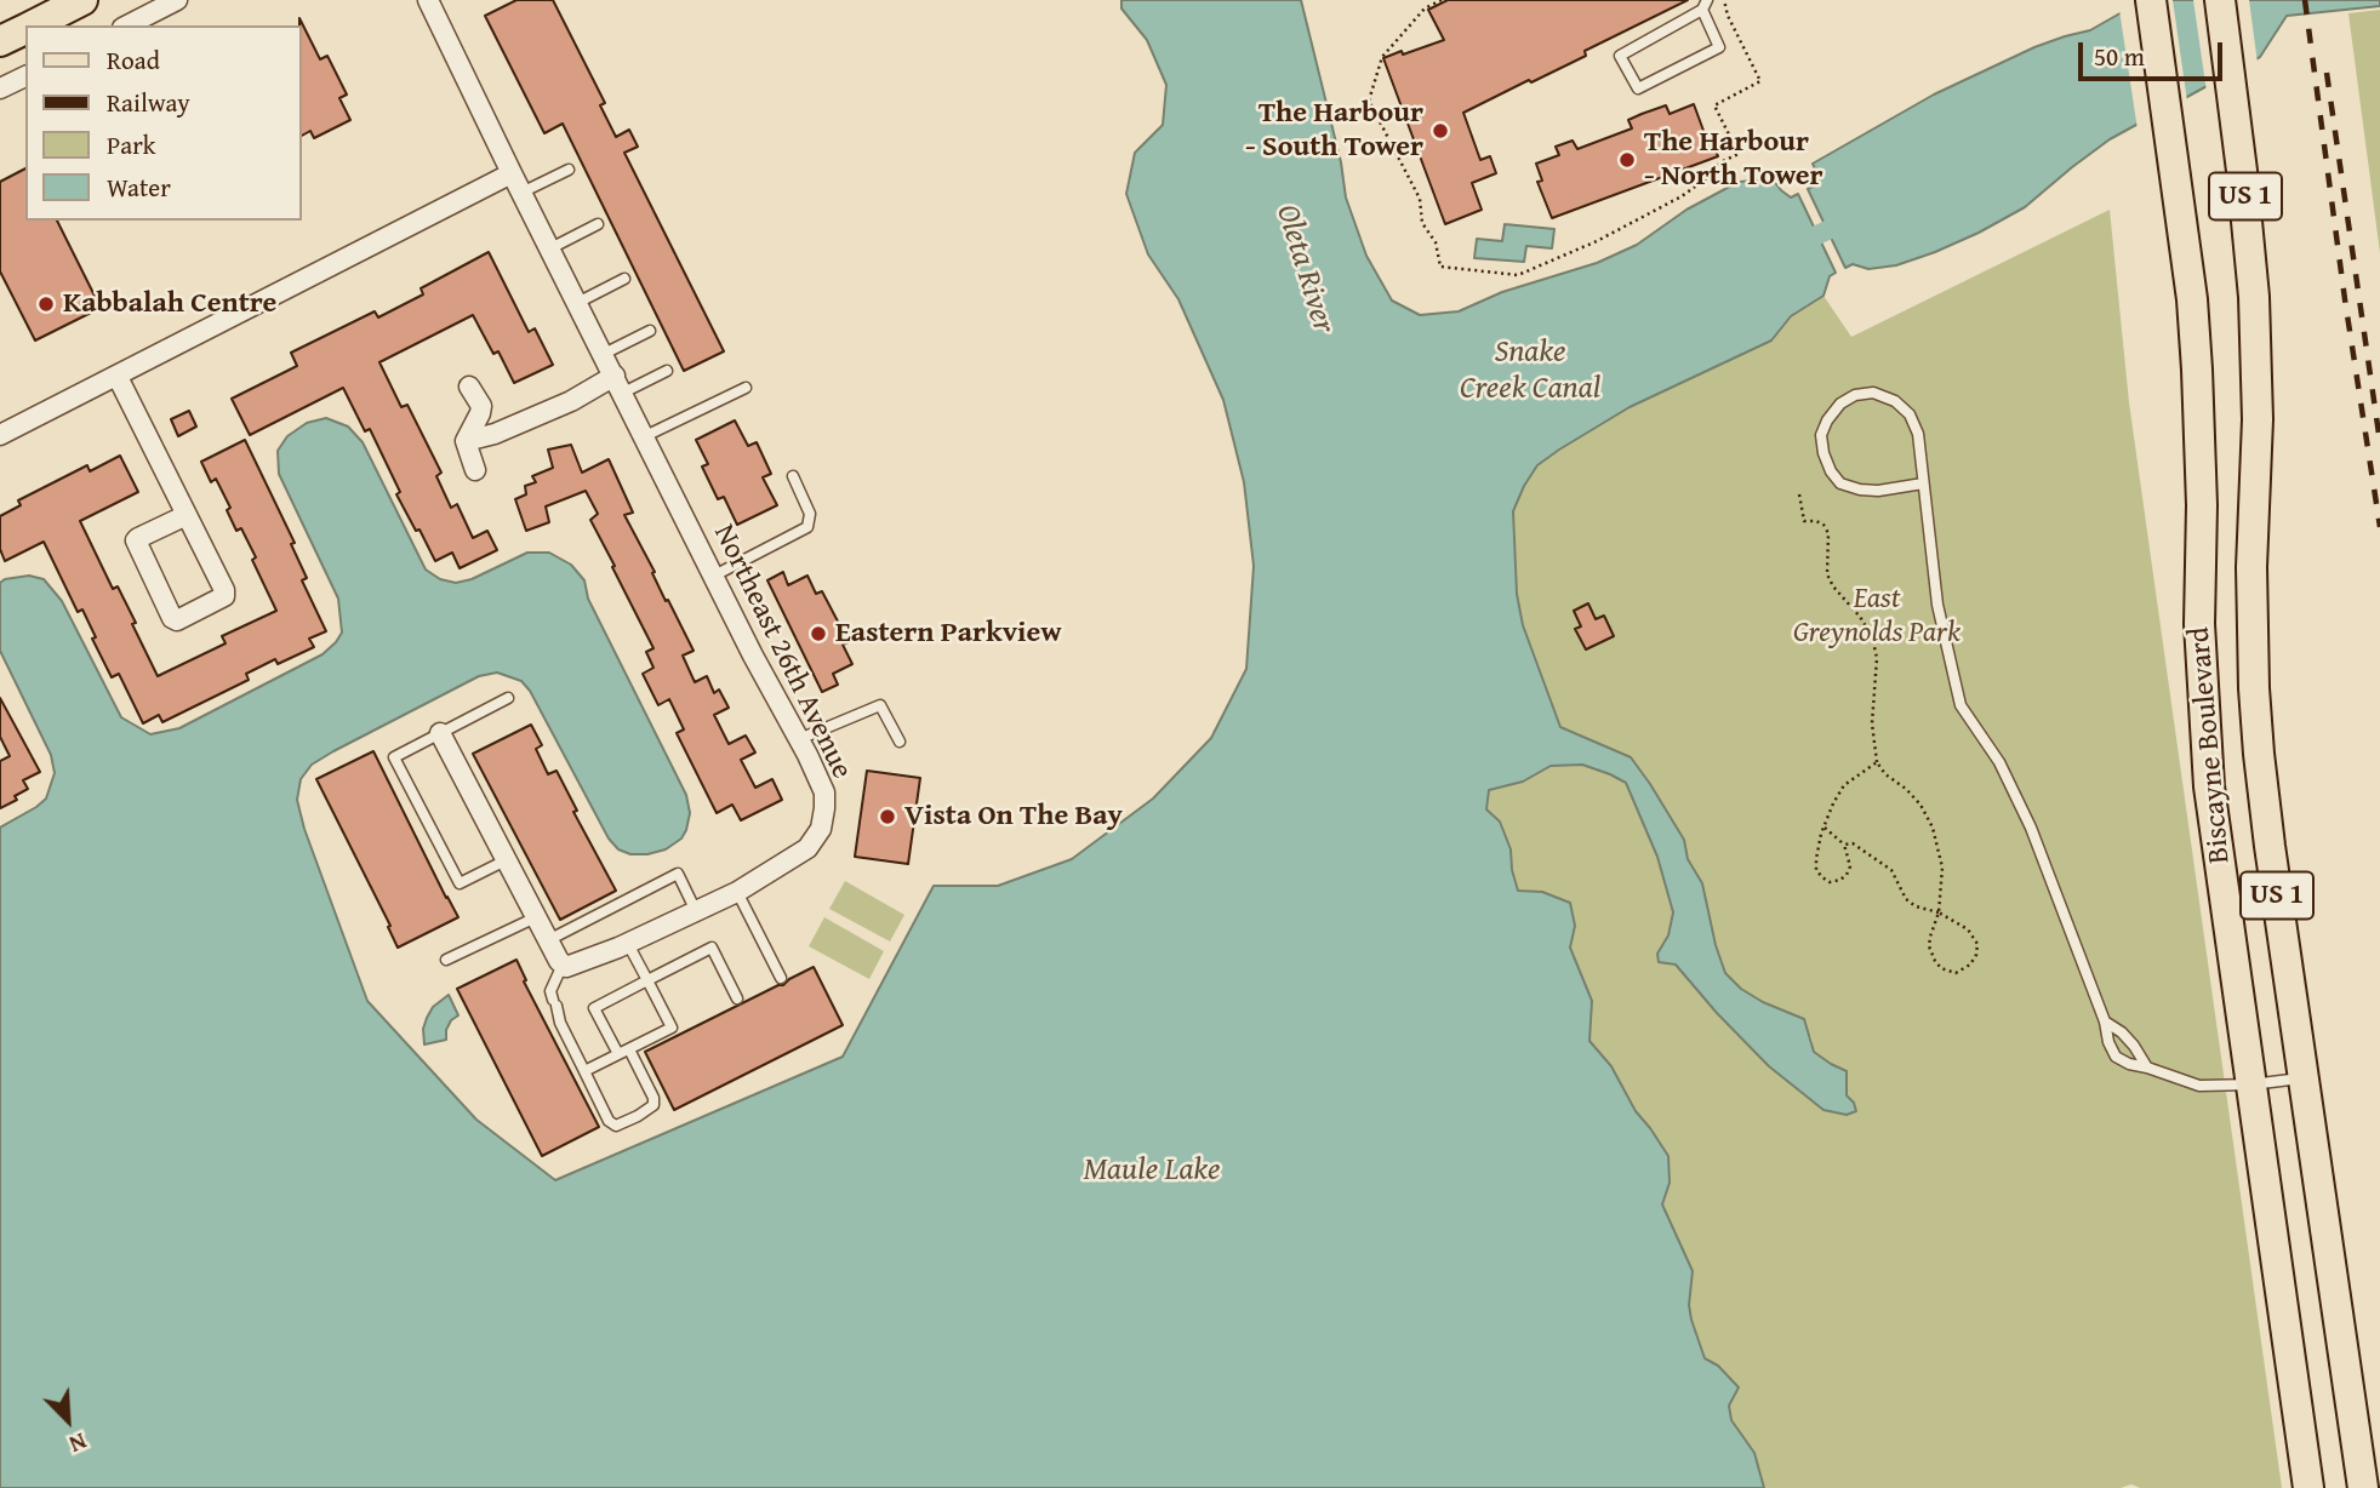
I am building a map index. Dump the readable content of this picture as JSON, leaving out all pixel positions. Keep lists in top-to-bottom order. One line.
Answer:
{"streets":{"main road":["US 1","Biscayne Boulevard"],"street":["Northeast 26th Avenue"]},"water":["Oleta River","Snake Creek Canal","Maule Lake"],"parks":["East Greynolds Park"],"places":["The Harbour - South Tower","The Harbour - North Tower","Kabbalah Centre","Eastern Parkview","Vista On The Bay"],"legend":["Road","Railway","Park","Water"],"scale_bar":"50 m","north":"bottom right"}
